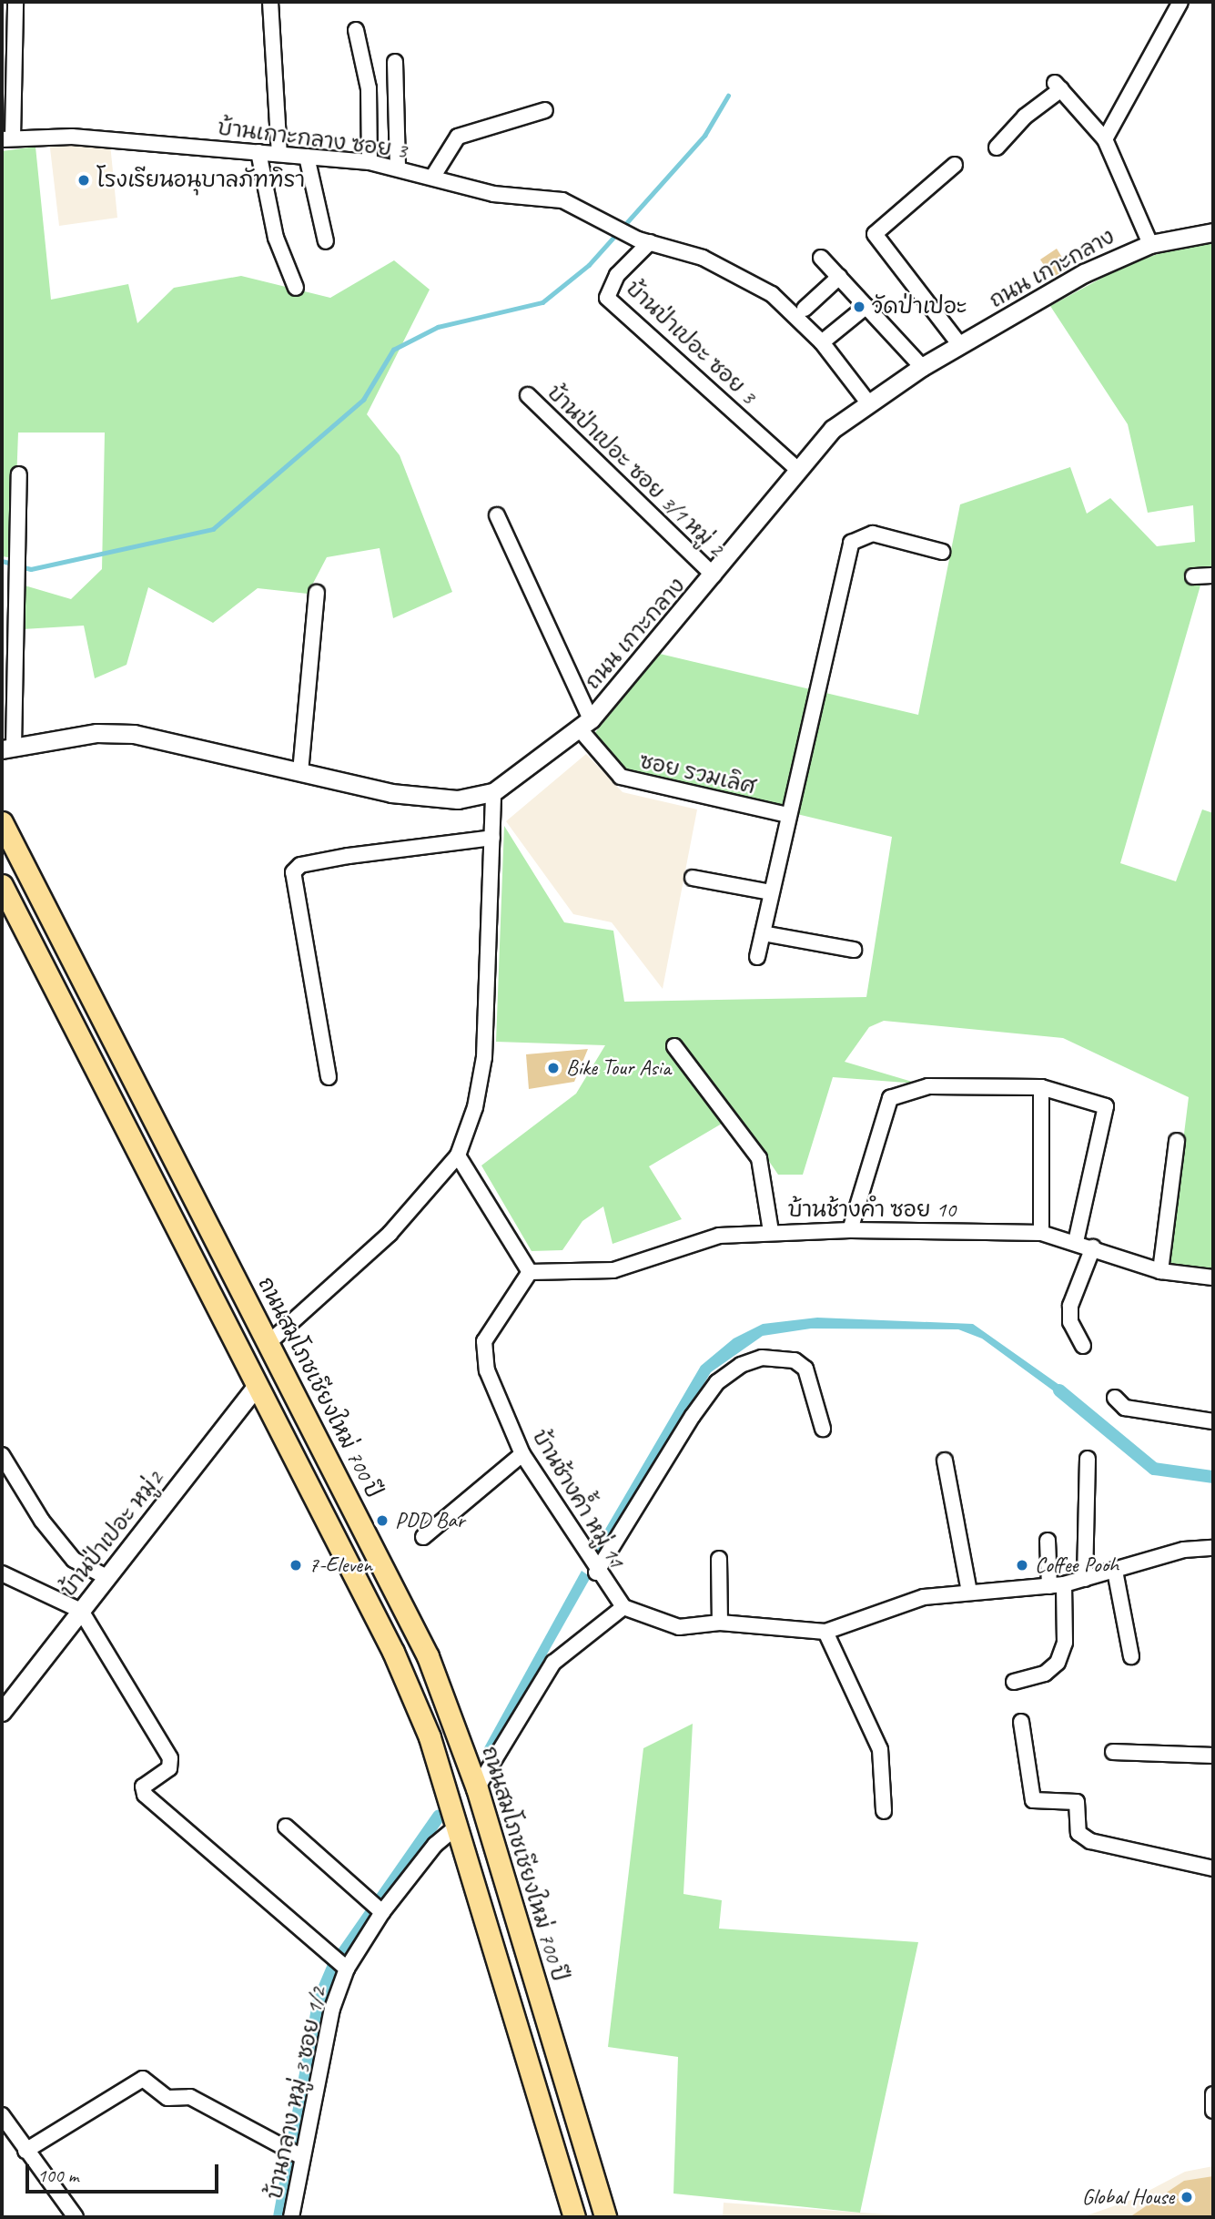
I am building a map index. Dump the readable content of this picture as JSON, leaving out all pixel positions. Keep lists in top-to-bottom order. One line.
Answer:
{"streets":{"main road":["ถนนสมโภชเชียงใหม่ 700 ปี"],"street":["บ้านเกาะกลาง ซอย 3","ถนน เกาะกลาง","บ้านป่าเปอะ ซอย 3","บ้านป่าเปอะ ซอย 3/1 หมู่ 2","ซอย รวมเลิศ","บ้านช้างคำ ซอย 10","บ้านช้างค้ำ หมู่ 11","บ้านป่าเปอะ หมู่2","บ้านกลาง หมู่ 3 ซอย 1/2"]},"crossings":[["บ้านเกาะกลาง ซอย 3","ถนน เกาะกลาง"],["บ้านเกาะกลาง ซอย 3","บ้านป่าเปอะ ซอย 3"],["ถนน เกาะกลาง","บ้านป่าเปอะ ซอย 3"],["ถนน เกาะกลาง","บ้านป่าเปอะ ซอย 3/1 หมู่ 2"],["ถนน เกาะกลาง","ซอย รวมเลิศ"],["บ้านช้างคำ ซอย 10","บ้านช้างค้ำ หมู่ 11"]],"places":["โรงเรียนอนุบาลภัททิรา","วัดป่าเปอะ","Bike Tour Asia","PDD Bar","7-Eleven","Coffee Pooh","Global House"],"scale_bar":"100 m"}
